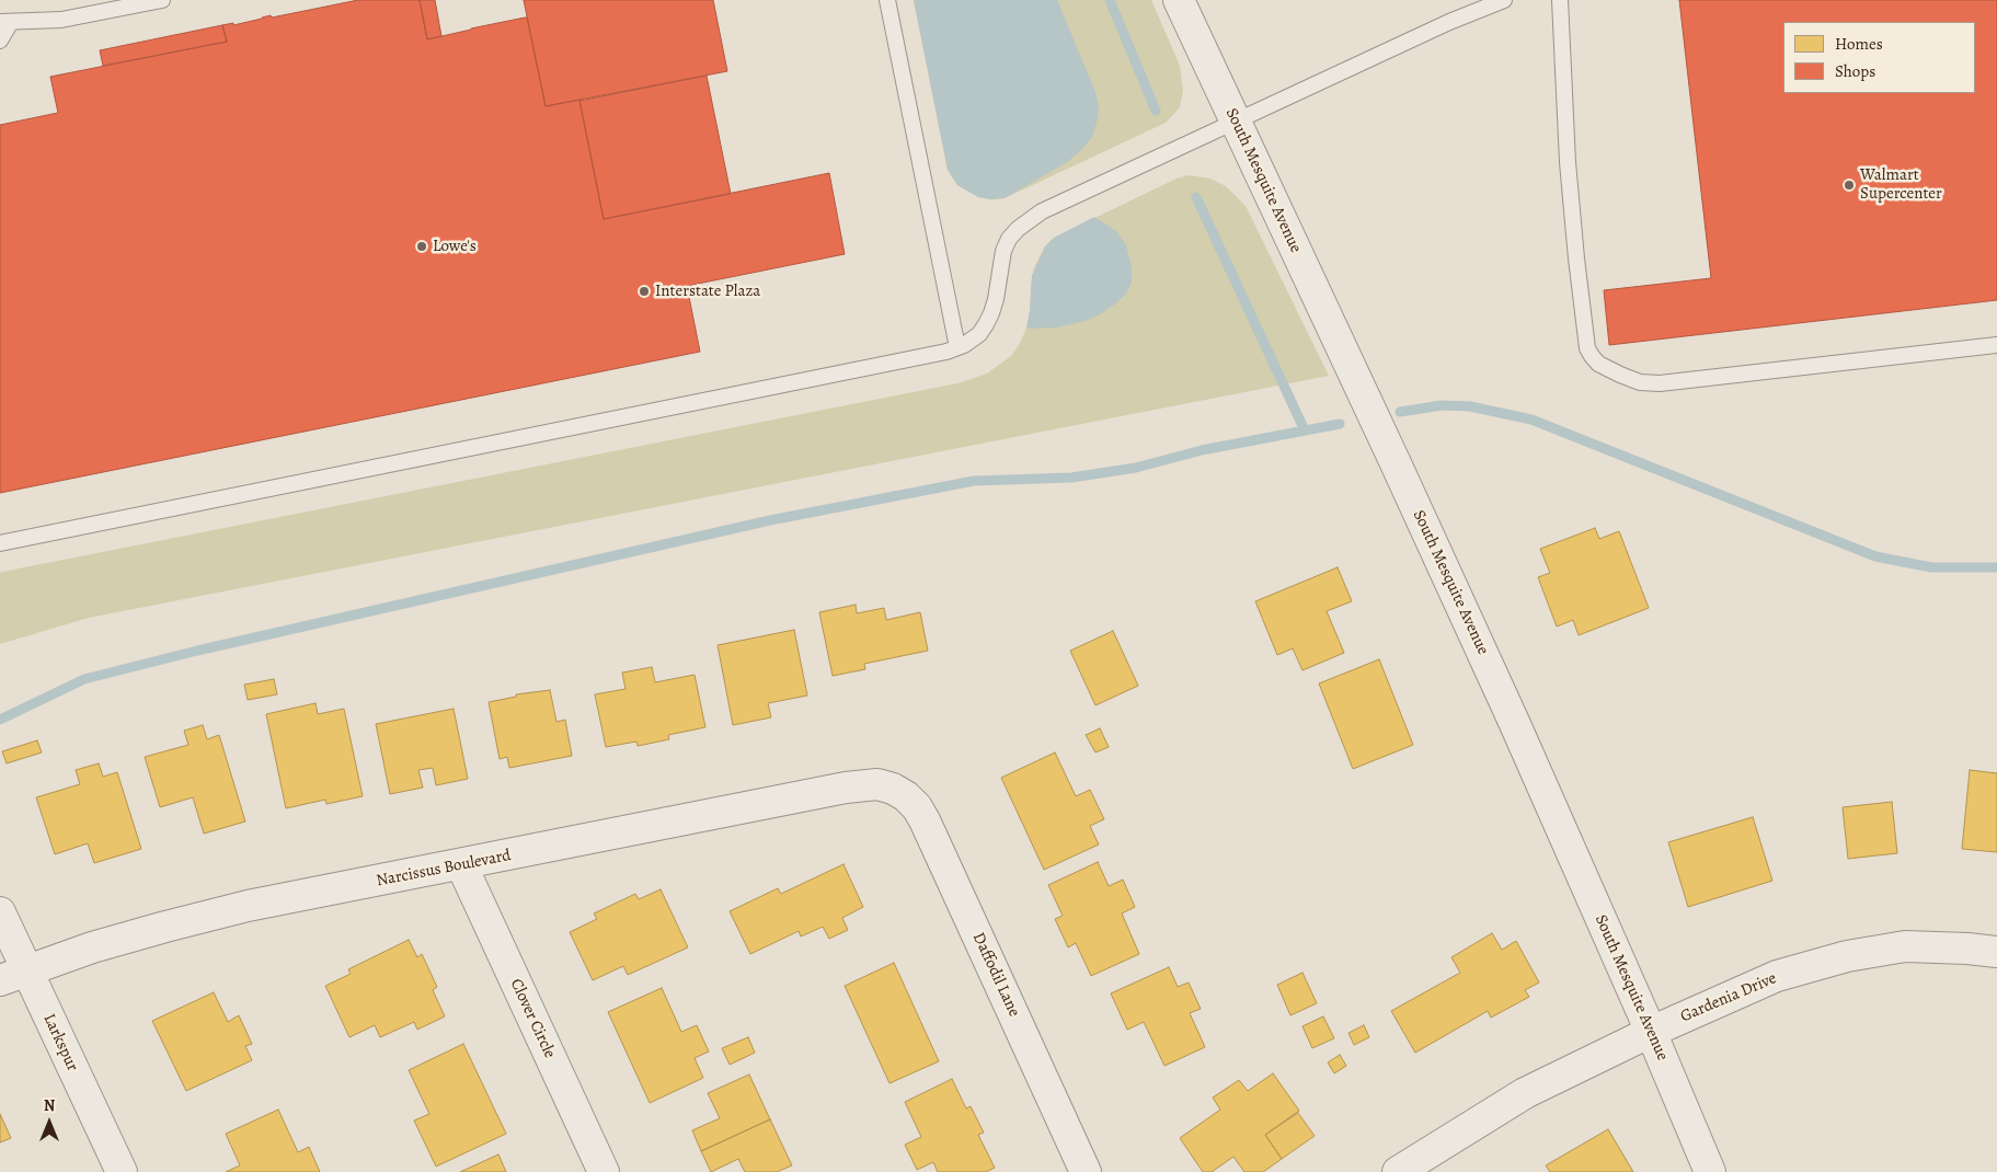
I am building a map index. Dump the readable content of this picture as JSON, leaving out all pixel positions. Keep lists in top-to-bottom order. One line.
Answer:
{"streets":{"street":["South Mesquite Avenue","Narcissus Boulevard","Daffodil Lane","Gardenia Drive","Clover Circle","Larkspur"]},"crossings":[["South Mesquite Avenue","Gardenia Drive"],["Narcissus Boulevard","Daffodil Lane"],["Narcissus Boulevard","Clover Circle"],["Narcissus Boulevard","Larkspur"]],"places":["Walmart Supercenter","Lowe's","Interstate Plaza"],"legend":["Homes","Shops"],"north":"top"}
